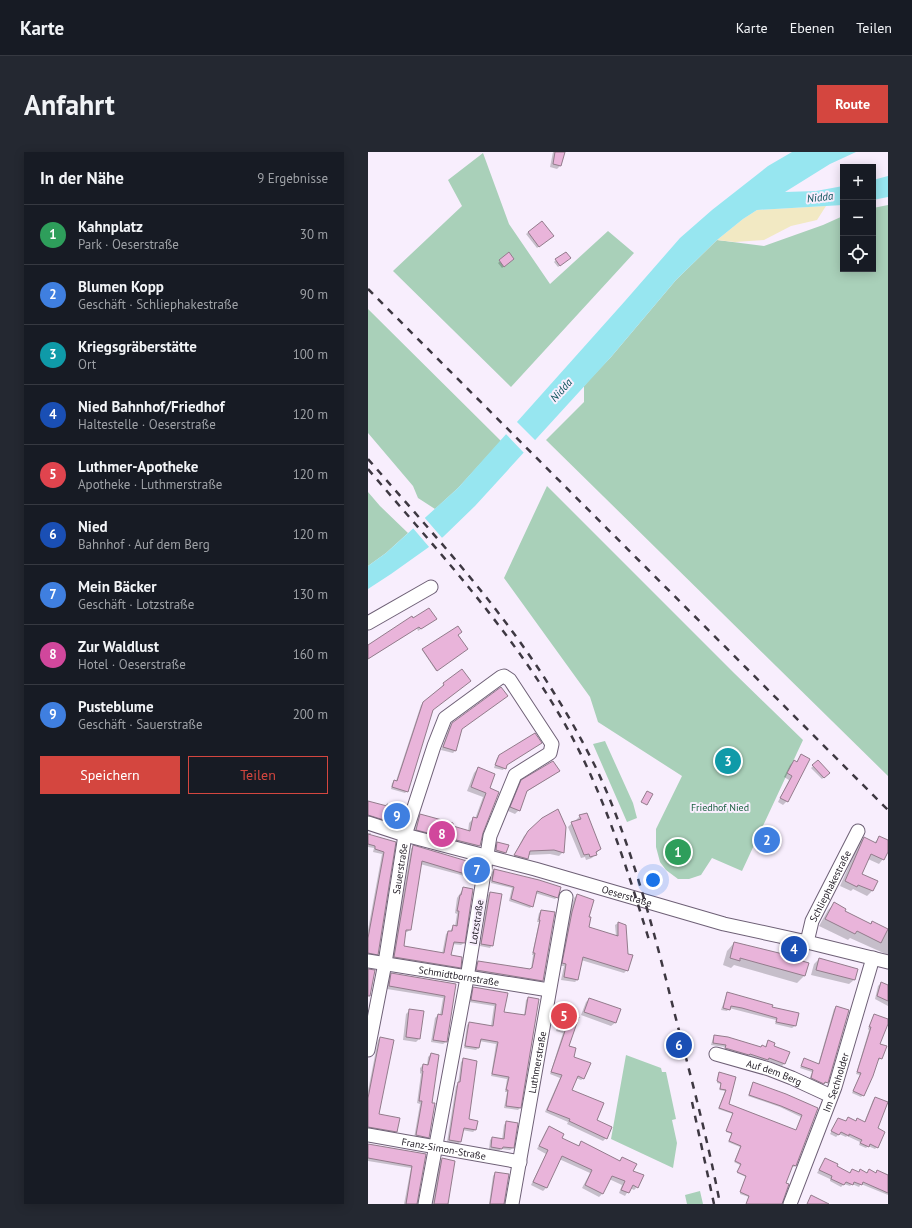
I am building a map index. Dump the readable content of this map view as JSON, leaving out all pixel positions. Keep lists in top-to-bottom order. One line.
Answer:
{"streets":{"street":["Sauerstraße","Schliephakestraße","Oeserstraße","Lotzstraße","Schmidtbornstraße","Luthmerstraße","Auf dem Berg","Im Sechholder","Franz-Simon-Straße"]},"crossings":[["Sauerstraße","Oeserstraße"],["Sauerstraße","Lotzstraße"],["Sauerstraße","Schmidtbornstraße"],["Schliephakestraße","Oeserstraße"],["Oeserstraße","Lotzstraße"],["Oeserstraße","Im Sechholder"],["Lotzstraße","Schmidtbornstraße"],["Lotzstraße","Franz-Simon-Straße"],["Schmidtbornstraße","Luthmerstraße"],["Luthmerstraße","Franz-Simon-Straße"],["Auf dem Berg","Im Sechholder"]],"water":["Nidda"],"parks":["Friedhof Nied"],"page":{"header":"Karte","nav":["Karte","Ebenen","Teilen"],"buttons":["Route",["Speichern","Teilen"]],"title":"Anfahrt","heading":["In der Nähe","9 Ergebnisse"],"map_buttons":["+","−"],"list":[{"mark":"1","name":"Kahnplatz","note":"Park · Oeserstraße","value":"30 m"},{"mark":"2","name":"Blumen Kopp","note":"Geschäft · Schliephakestraße","value":"90 m"},{"mark":"3","name":"Kriegsgräberstätte","note":"Ort","value":"100 m"},{"mark":"4","name":"Nied Bahnhof/Friedhof","note":"Haltestelle · Oeserstraße","value":"120 m"},{"mark":"5","name":"Luthmer-Apotheke","note":"Apotheke · Luthmerstraße","value":"120 m"},{"mark":"6","name":"Nied","note":"Bahnhof · Auf dem Berg","value":"120 m"},{"mark":"7","name":"Mein Bäcker","note":"Geschäft · Lotzstraße","value":"130 m"},{"mark":"8","name":"Zur Waldlust","note":"Hotel · Oeserstraße","value":"160 m"},{"mark":"9","name":"Pusteblume","note":"Geschäft · Sauerstraße","value":"200 m"}],"pins":["3","9","8","2","1","7","4","5","6"]}}
